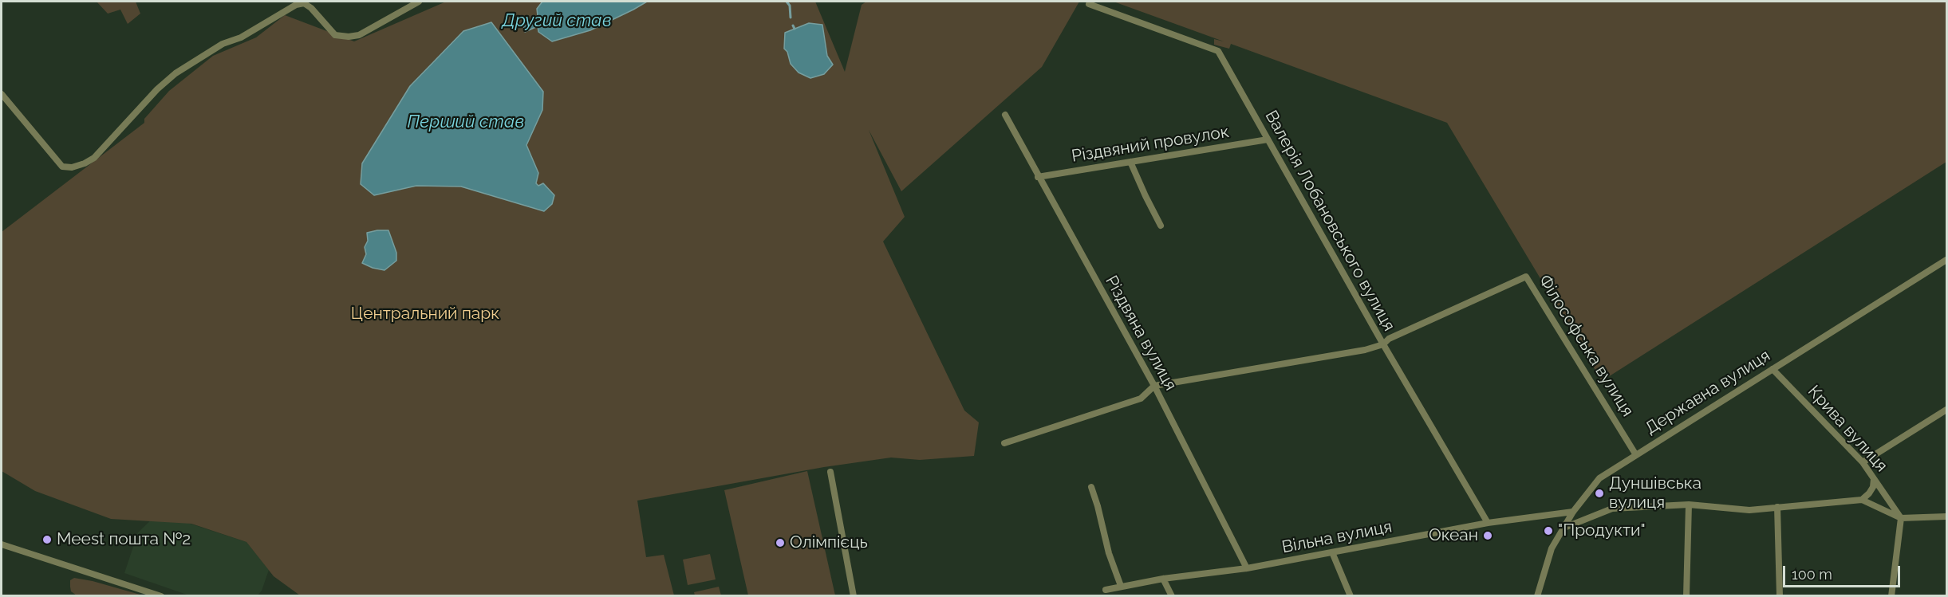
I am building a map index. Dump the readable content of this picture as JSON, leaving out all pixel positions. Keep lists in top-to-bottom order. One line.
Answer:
{"streets":{"street":["Різдвяний провулок","Валерія Лобановського вулиця","Різдвяна вулиця","Філософська вулиця","Державна вулиця","Крива вулиця","Вільна вулиця"]},"crossings":[["Різдвяний провулок","Валерія Лобановського вулиця"],["Різдвяний провулок","Різдвяна вулиця"],["Валерія Лобановського вулиця","Філософська вулиця"],["Валерія Лобановського вулиця","Вільна вулиця"],["Різдвяна вулиця","Вільна вулиця"],["Філософська вулиця","Державна вулиця"],["Державна вулиця","Крива вулиця"],["Державна вулиця","Вільна вулиця"]],"water":["Другий став","Перший став"],"parks":["Центральний парк"],"places":["Дуншівська вулиця","\"Продукти\"","Океан","Meest пошта №2","Олімпієць"],"scale_bar":"100 m"}
